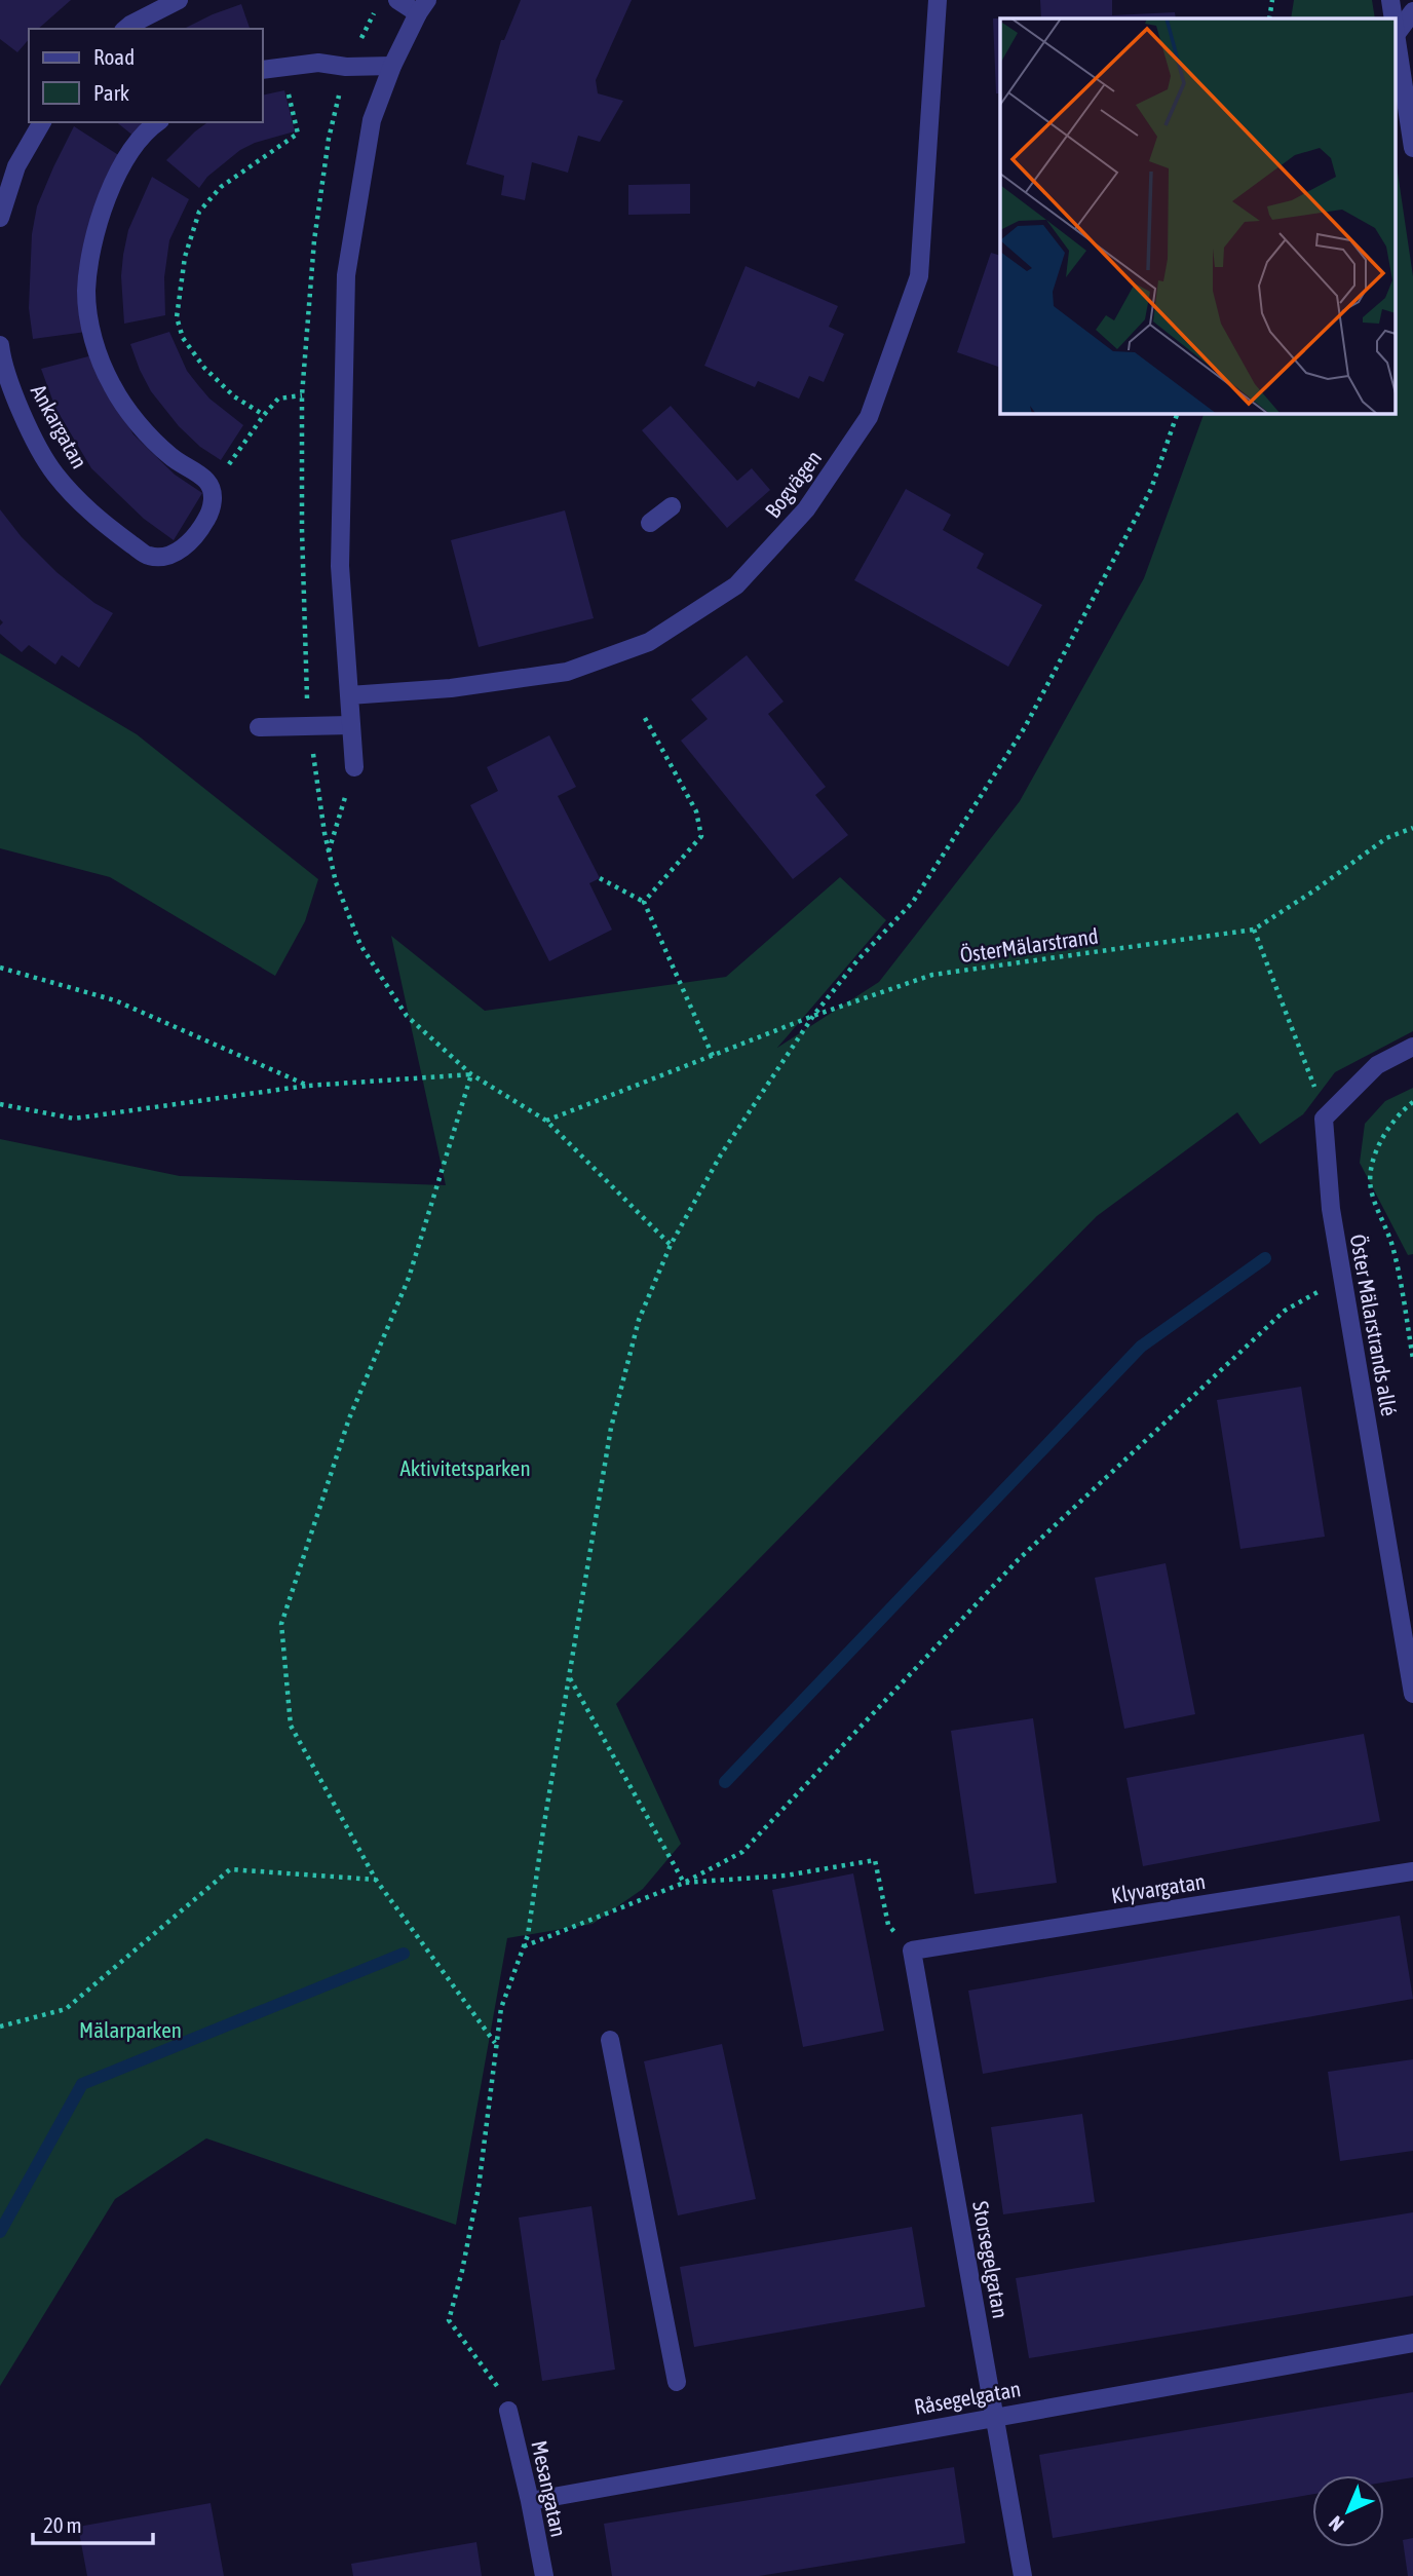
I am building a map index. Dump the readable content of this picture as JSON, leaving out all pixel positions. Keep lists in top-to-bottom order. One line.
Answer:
{"streets":{"street":["Ankargatan","Bogvägen","Öster Mälarstrands allé","Klyvargatan","Storsegelgatan","Råsegelgatan","Mesangatan"],"path":["ÖsterMälarstrand"]},"crossings":[["Klyvargatan","Storsegelgatan"],["Storsegelgatan","Råsegelgatan"],["Råsegelgatan","Mesangatan"]],"parks":["Aktivitetsparken","Mälarparken"],"legend":["Road","Park"],"scale_bar":"20 m","north":"bottom left"}
